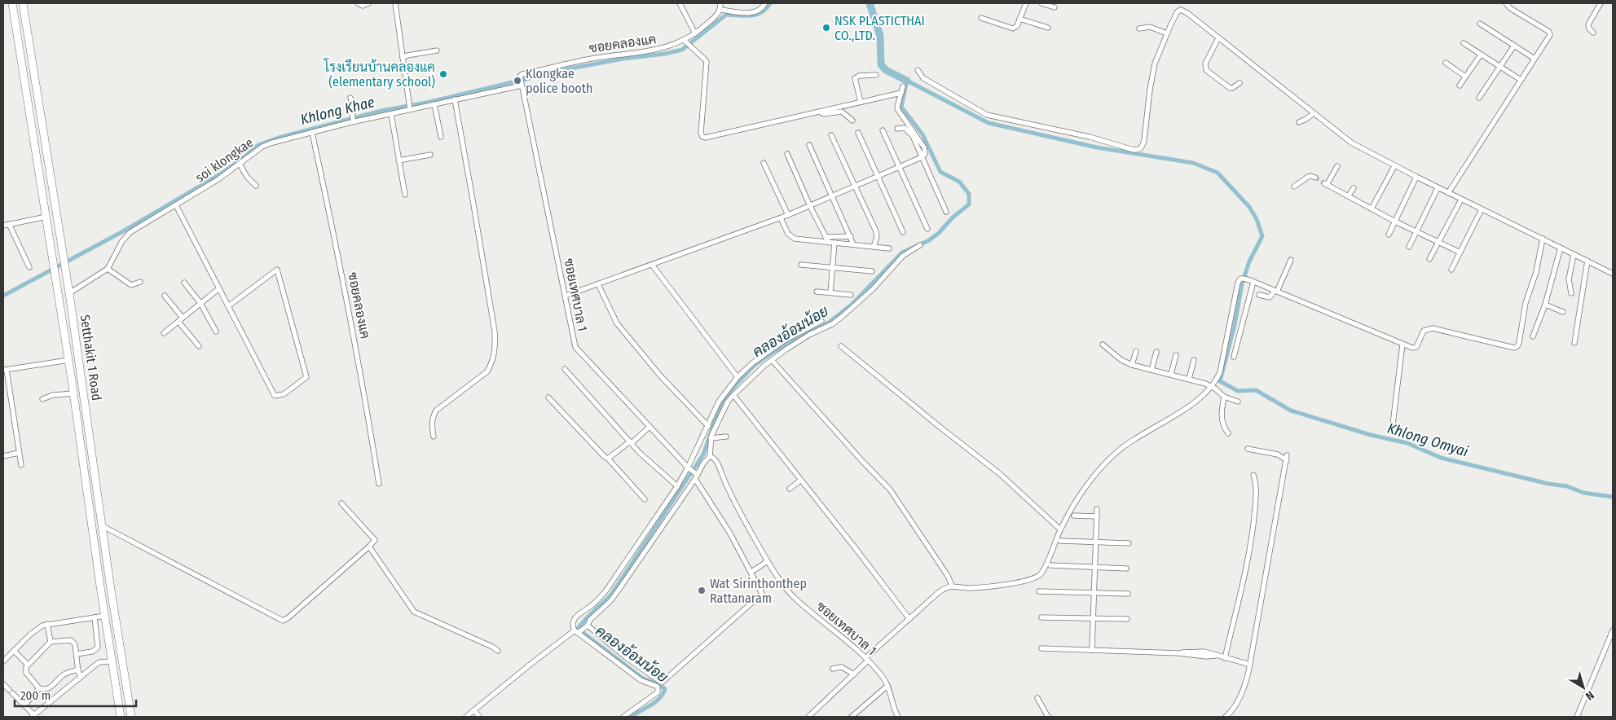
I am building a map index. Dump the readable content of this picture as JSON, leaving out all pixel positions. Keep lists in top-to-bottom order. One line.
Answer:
{"streets":{"main road":["Setthakit 1 Road"],"street":["ซอยคลองแค","soi klongkae","ซอยเทศบาล 1"]},"crossings":[["ซอยคลองแค","soi klongkae"],["ซอยคลองแค","ซอยเทศบาล 1"],["soi klongkae","ซอยเทศบาล 1"],["soi klongkae","Setthakit 1 Road"]],"water":["Khlong Khae","คลองอ้อมน้อย","Khlong Omyai"],"places":["NSK PLASTICTHAI CO.,LTD.","โรงเรียนบ้านคลองแค (elementary school)","Klongkae police booth","Wat Sirinthonthep Rattanaram"],"scale_bar":"200 m","north":"bottom right"}
